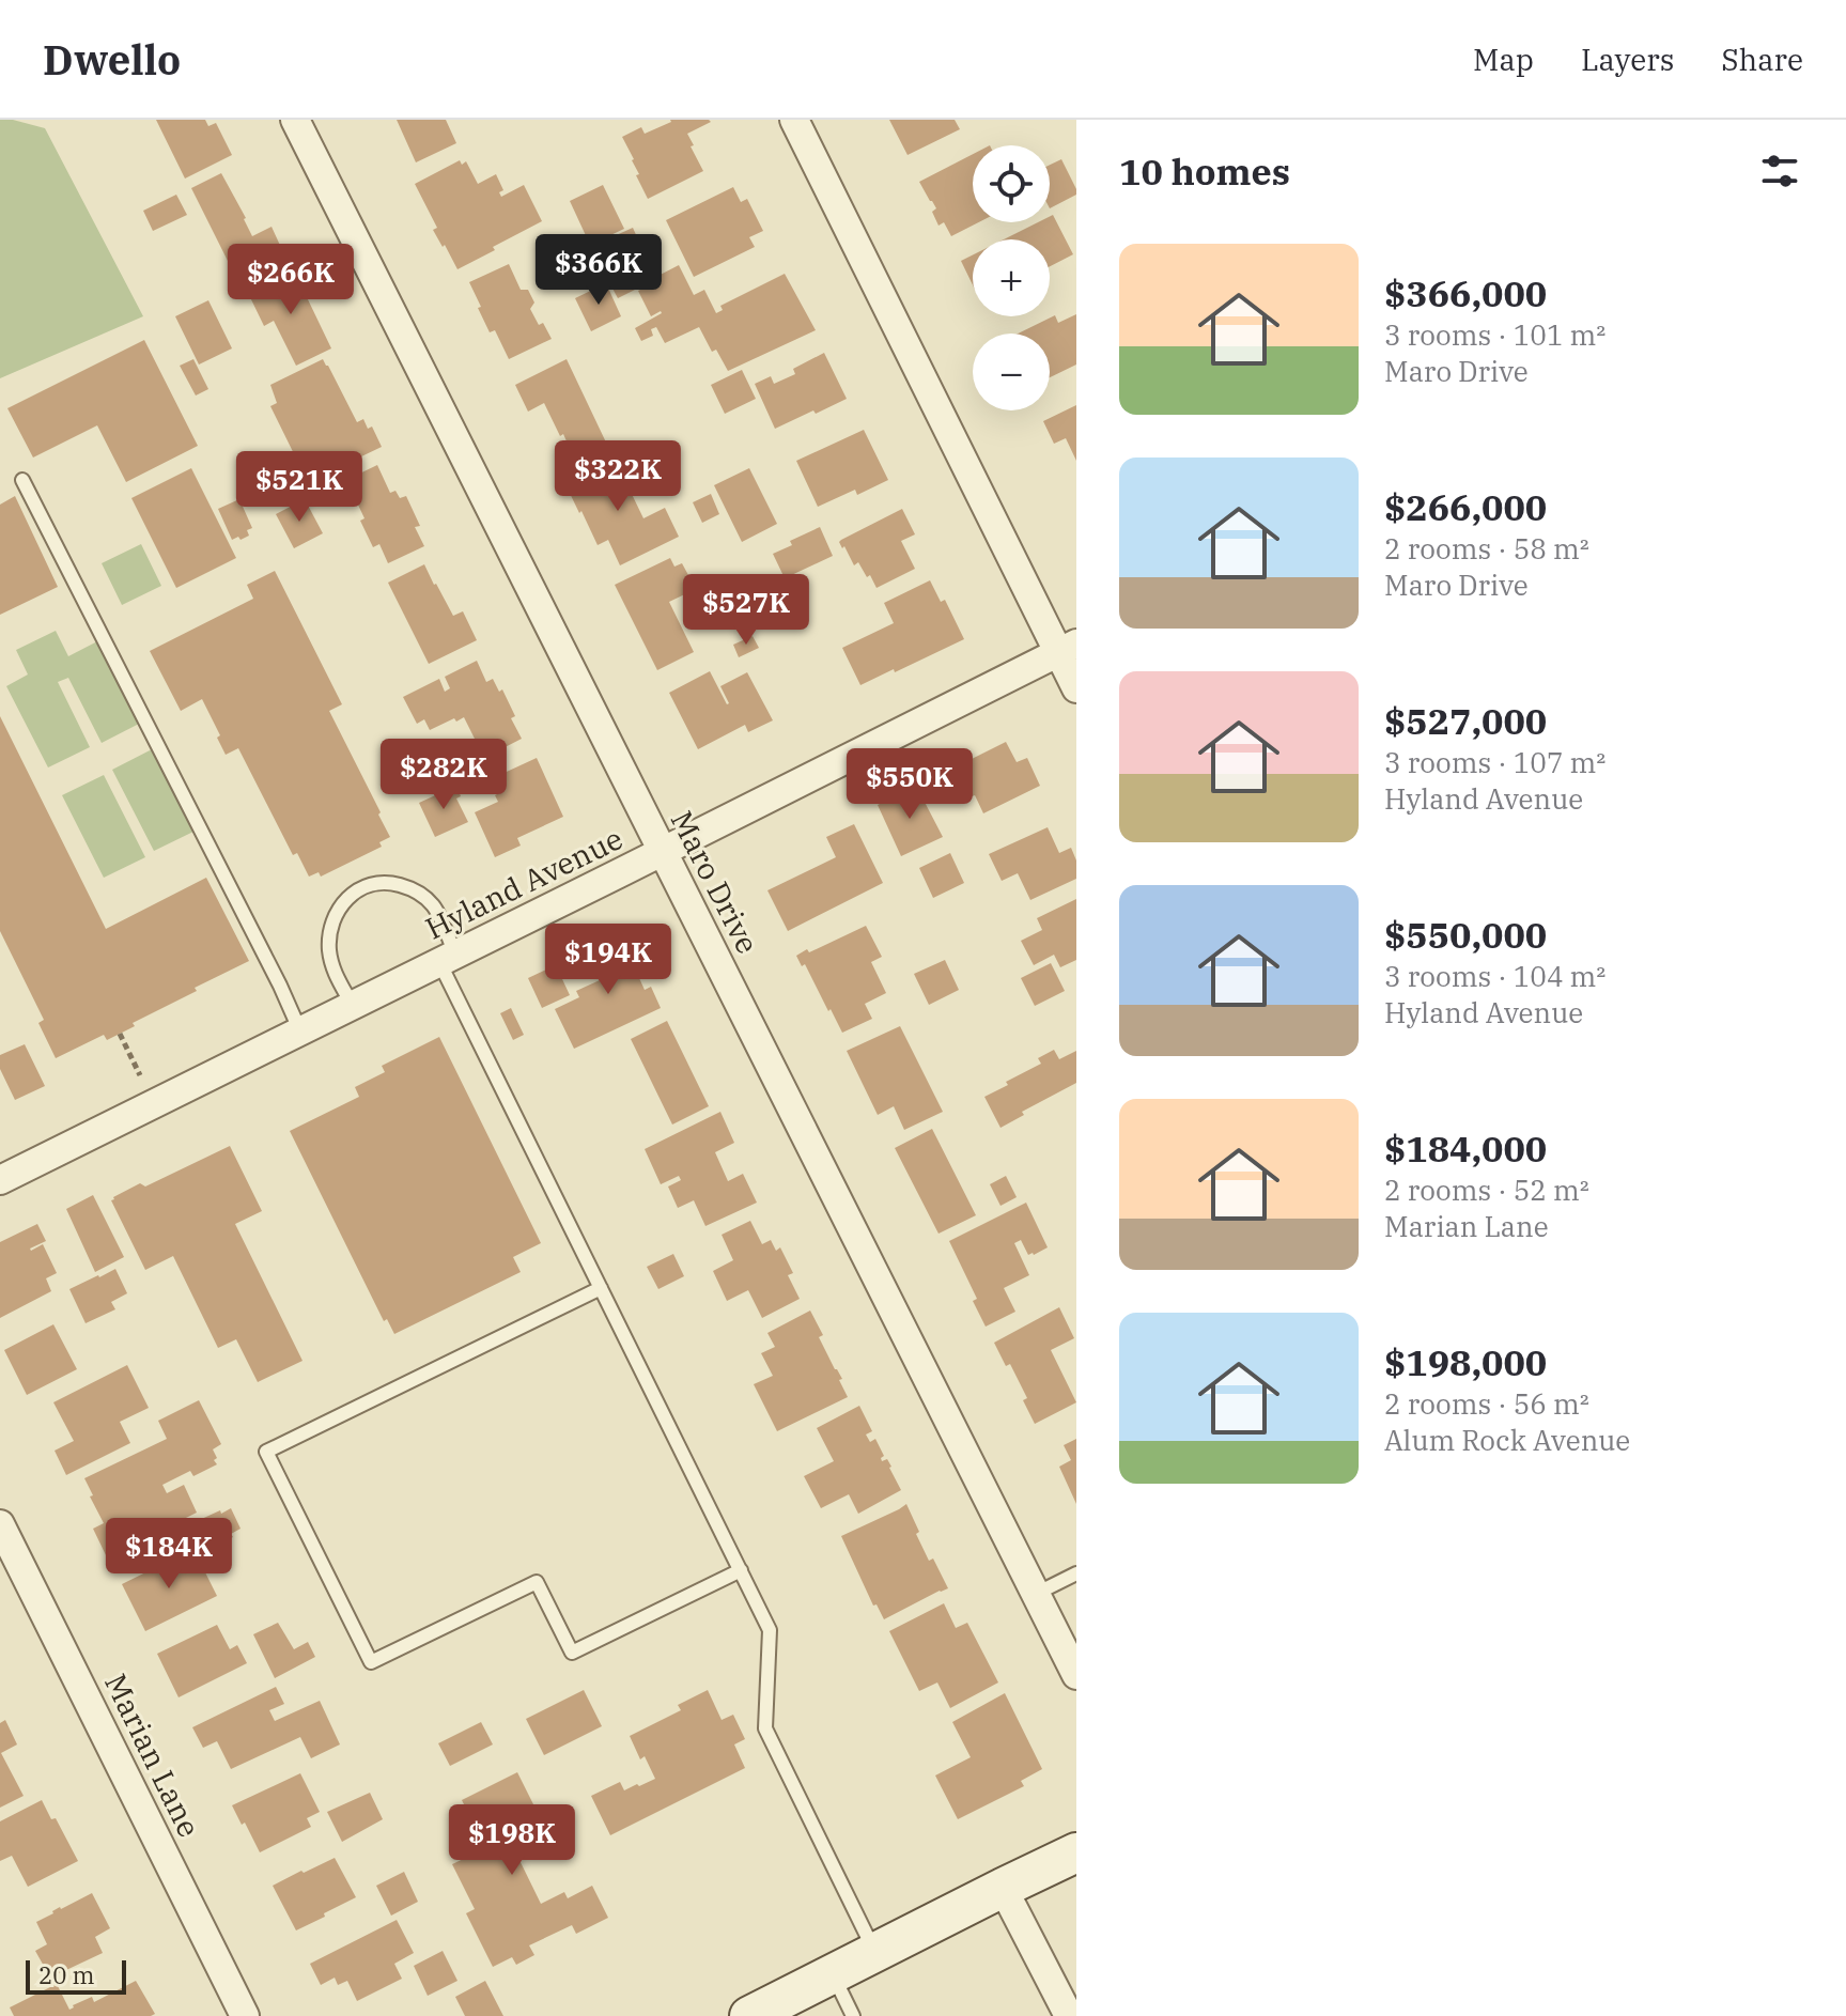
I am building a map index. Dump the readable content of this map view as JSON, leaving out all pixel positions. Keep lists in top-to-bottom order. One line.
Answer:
{"streets":{"street":["Maro Drive","Hyland Avenue","Marian Lane"]},"crossings":[["Maro Drive","Hyland Avenue"]],"scale_bar":"20 m","page":{"header":"Dwello","nav":["Map","Layers","Share"],"heading":"10 homes","map_buttons":["+","−"],"list":[{"name":"$366,000","note":"3 rooms · 101 m² · Maro Drive"},{"name":"$266,000","note":"2 rooms · 58 m² · Maro Drive"},{"name":"$527,000","note":"3 rooms · 107 m² · Hyland Avenue"},{"name":"$550,000","note":"3 rooms · 104 m² · Hyland Avenue"},{"name":"$184,000","note":"2 rooms · 52 m² · Marian Lane"},{"name":"$198,000","note":"2 rooms · 56 m² · Alum Rock Avenue"}],"price":["$366K","$266K","$322K","$521K","$527K","$282K","$550K","$194K","$184K","$198K"],"scale":"20 m"}}
